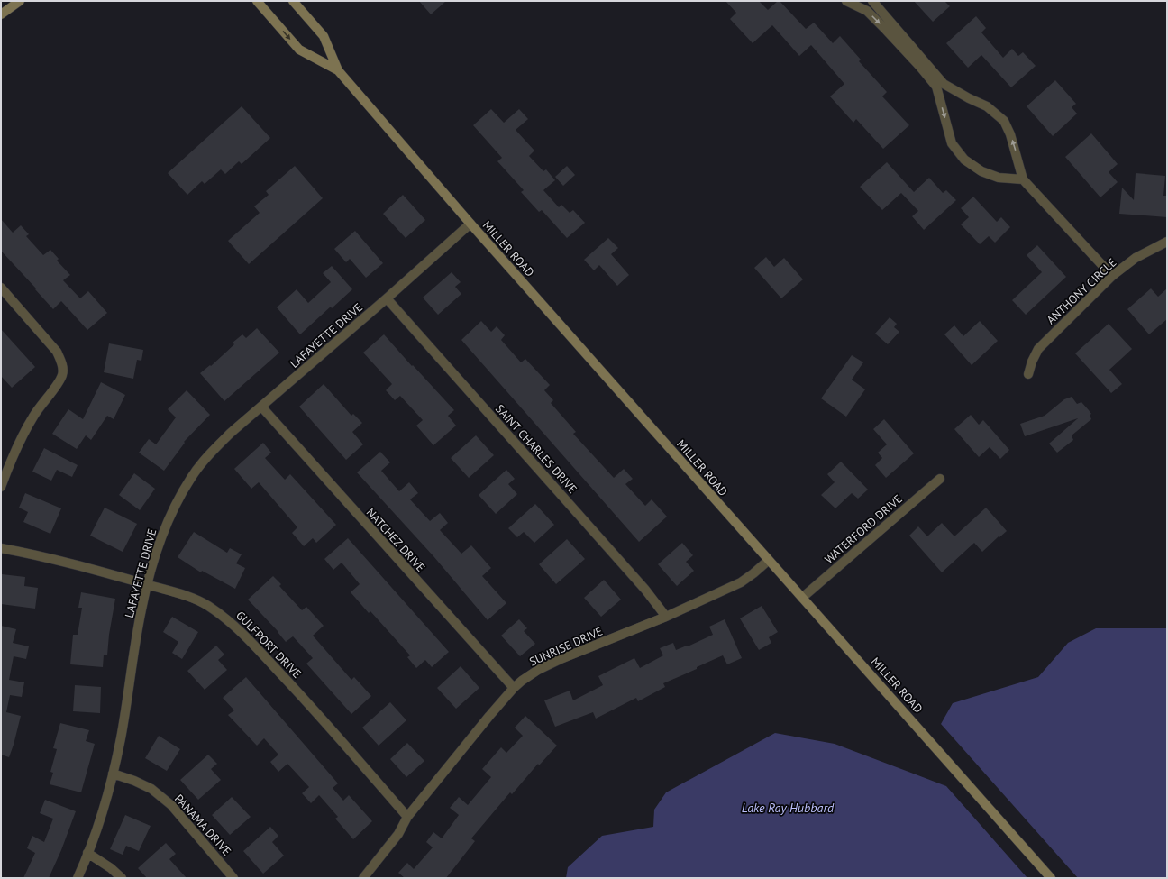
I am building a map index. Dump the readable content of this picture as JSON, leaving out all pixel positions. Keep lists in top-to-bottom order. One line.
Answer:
{"streets":{"main road":["MILLER ROAD"],"street":["ANTHONY CIRCLE","LAFAYETTE DRIVE","SAINT CHARLES DRIVE","WATERFORD DRIVE","NATCHEZ DRIVE","GULFPORT DRIVE","SUNRISE DRIVE","PANAMA DRIVE"]},"crossings":[["MILLER ROAD","LAFAYETTE DRIVE"],["MILLER ROAD","WATERFORD DRIVE"],["MILLER ROAD","SUNRISE DRIVE"],["LAFAYETTE DRIVE","SAINT CHARLES DRIVE"],["LAFAYETTE DRIVE","NATCHEZ DRIVE"],["LAFAYETTE DRIVE","GULFPORT DRIVE"],["LAFAYETTE DRIVE","PANAMA DRIVE"],["SAINT CHARLES DRIVE","SUNRISE DRIVE"],["NATCHEZ DRIVE","SUNRISE DRIVE"],["GULFPORT DRIVE","SUNRISE DRIVE"]],"water":["Lake Ray Hubbard"]}
